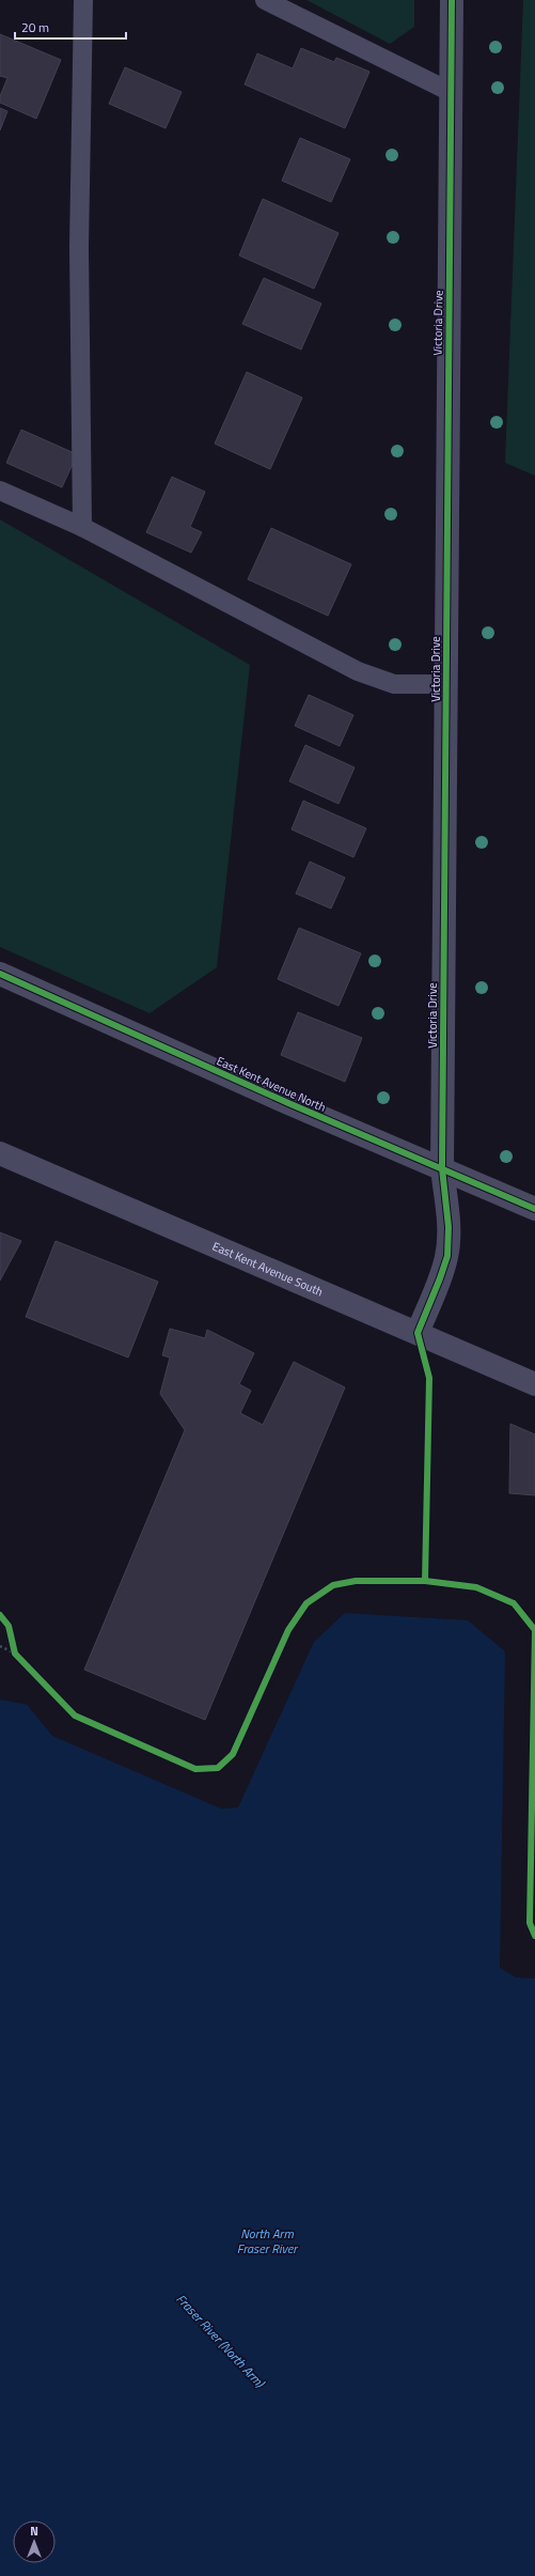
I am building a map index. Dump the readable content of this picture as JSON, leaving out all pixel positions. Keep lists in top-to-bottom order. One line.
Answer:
{"streets":{"street":["Victoria Drive","East Kent Avenue North","East Kent Avenue South"]},"crossings":[["Victoria Drive","East Kent Avenue North"],["Victoria Drive","East Kent Avenue South"]],"water":["North Arm Fraser River","Fraser River (North Arm)"],"scale_bar":"20 m","north":"top"}
